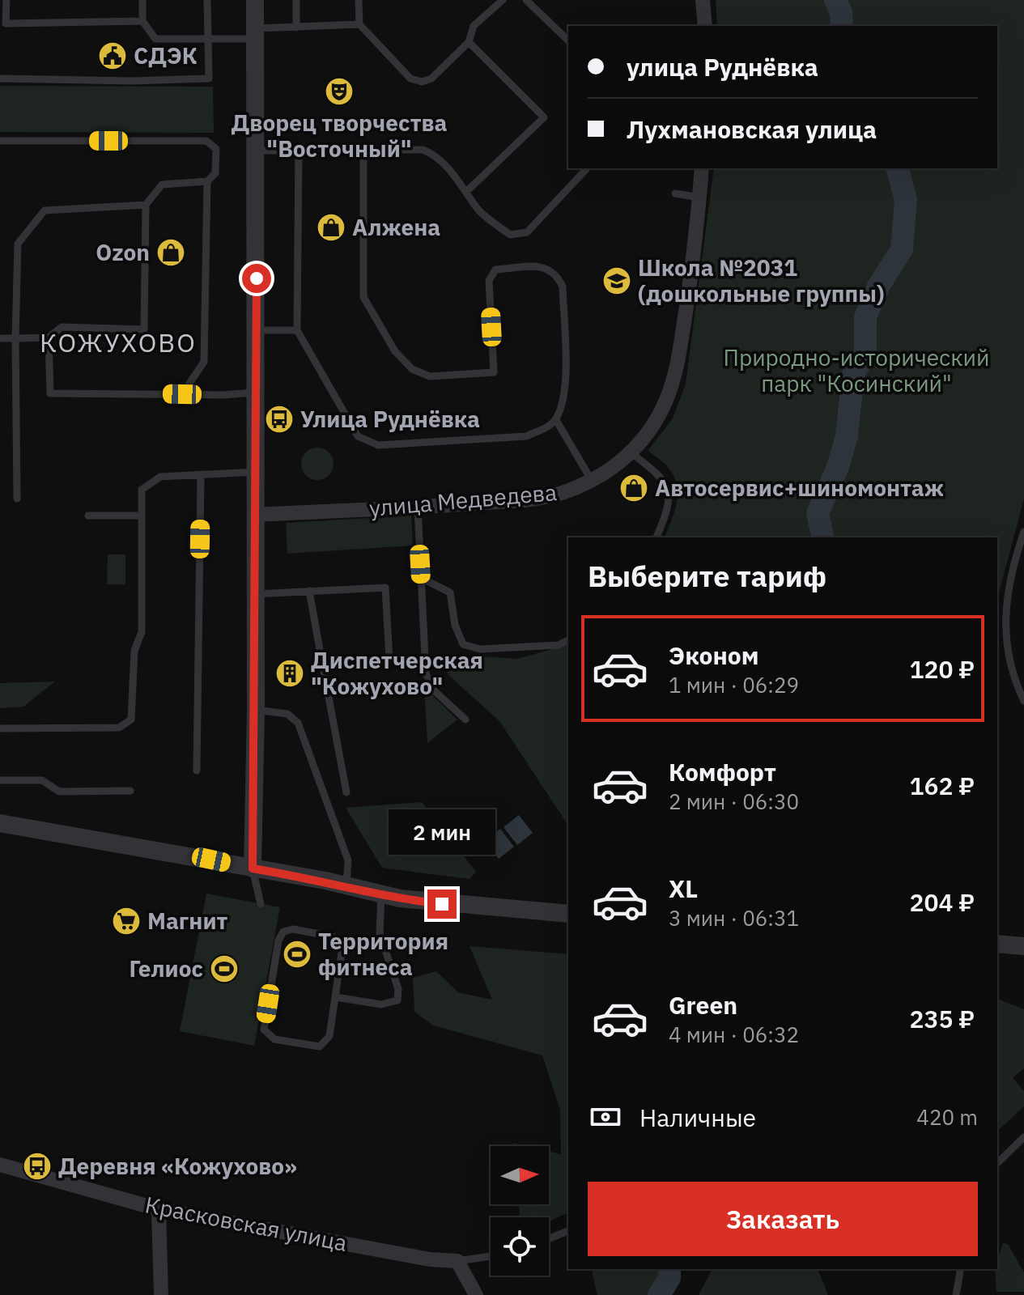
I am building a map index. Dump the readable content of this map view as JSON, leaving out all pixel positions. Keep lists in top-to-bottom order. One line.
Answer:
{"streets":{"street":["улица Медведева","Красковская улица"]},"districts":["КОЖУХОВО"],"parks":["Природно-исторический парк \"Косинский\""],"places":{"public building":["СДЭК"],"theatre":["Дворец творчества \"Восточный\""],"shop":["Алжена","Ozon","Автосервис+шиномонтаж"],"school or university":["Школа №2031 (дошкольные группы)"],"bus stop":["Улица Руднёвка","Деревня «Кожухово»"],"building":["Диспетчерская \"Кожухово\""],"supermarket":["Магнит"],"sports":["Территория фитнеса","Гелиос"]},"north":"right","page":{"banner":["улица Руднёвка","Лухмановская улица"],"heading":"Выберите тариф","list":[{"name":"Эконом","note":"1 мин · 06:29","value":"120 ₽"},{"name":"Комфорт","note":"2 мин · 06:30","value":"162 ₽"},{"name":"XL","note":"3 мин · 06:31","value":"204 ₽"},{"name":"Green","note":"4 мин · 06:32","value":"235 ₽"}],"bubble":"2 мин","pay":["Наличные","420 m"],"buttons":"Заказать"}}
